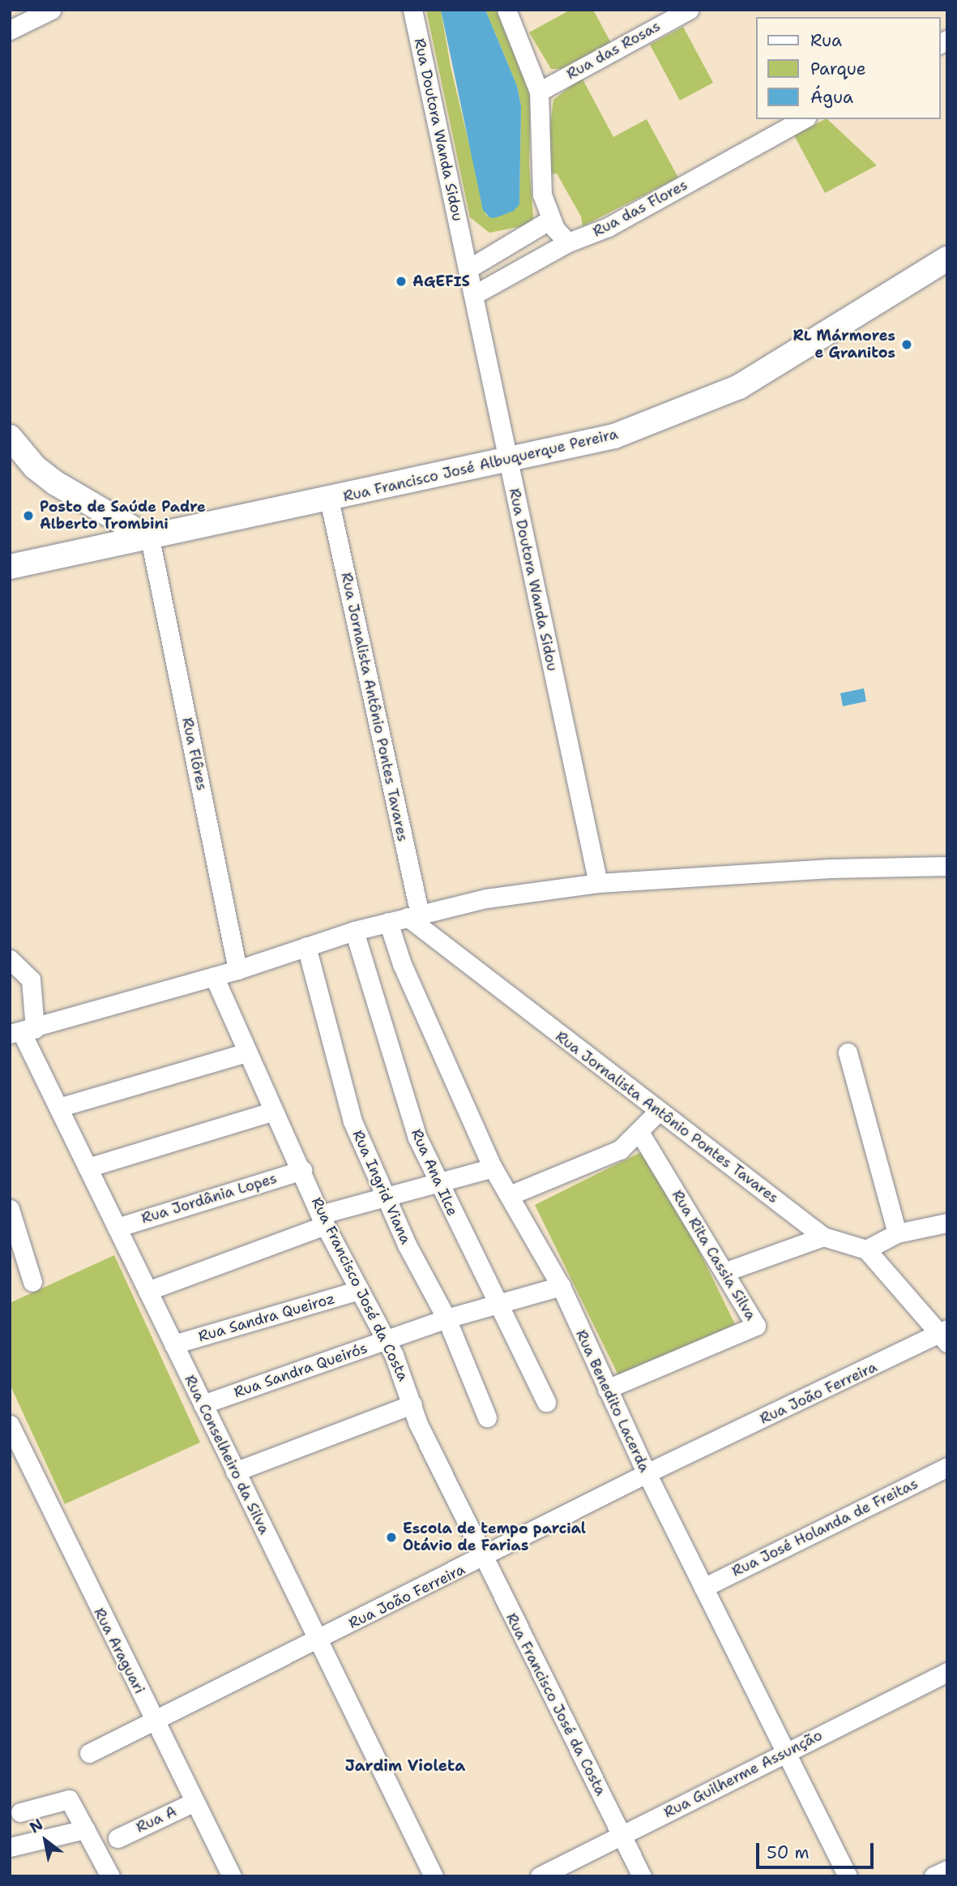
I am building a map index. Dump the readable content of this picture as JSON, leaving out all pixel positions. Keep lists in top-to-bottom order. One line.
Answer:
{"streets":{"main road":["Rua Francisco José Albuquerque Pereira"],"street":["Rua das Rosas","Rua Doutora Wanda Sidou","Rua das Flores","Rua Jornalista Antônio Pontes Tavares","Rua Flôres","Rua Ana Ilce","Rua Ingrid Viana","Rua Jordânia Lopes","Rua Rita Cassia Silva","Rua Francisco José da Costa","Rua Sandra Queiroz","Rua Sandra Queirós","Rua João Ferreira","Rua Benedito Lacerda","Rua Conselheiro da Silva","Rua José Holanda de Freitas","Rua Araguari","Rua Guilherme Assunção","Rua A"]},"crossings":[["Rua Doutora Wanda Sidou","Rua das Flores"],["Rua Doutora Wanda Sidou","Rua Francisco José Albuquerque Pereira"],["Rua Francisco José Albuquerque Pereira","Rua Jornalista Antônio Pontes Tavares"],["Rua Francisco José Albuquerque Pereira","Rua Flôres"],["Rua Ana Ilce","Rua Sandra Queirós"],["Rua Ingrid Viana","Rua Sandra Queirós"],["Rua Jordânia Lopes","Rua Francisco José da Costa"],["Rua Jordânia Lopes","Rua Conselheiro da Silva"],["Rua Rita Cassia Silva","Rua Benedito Lacerda"],["Rua Francisco José da Costa","Rua Sandra Queiroz"],["Rua Francisco José da Costa","Rua Sandra Queirós"],["Rua Francisco José da Costa","Rua João Ferreira"],["Rua Francisco José da Costa","Rua Guilherme Assunção"],["Rua Sandra Queiroz","Rua Conselheiro da Silva"],["Rua Sandra Queirós","Rua Benedito Lacerda"],["Rua Sandra Queirós","Rua Conselheiro da Silva"],["Rua João Ferreira","Rua Benedito Lacerda"],["Rua João Ferreira","Rua Conselheiro da Silva"],["Rua João Ferreira","Rua Araguari"],["Rua Benedito Lacerda","Rua José Holanda de Freitas"],["Rua Benedito Lacerda","Rua Guilherme Assunção"],["Rua Araguari","Rua A"]],"districts":["Jardim Violeta"],"places":["AGEFIS","RL Mármores e Granitos","Posto de Saúde Padre Alberto Trombini","Escola de tempo parcial Otávio de Farias"],"legend":["Rua","Parque","Água"],"scale_bar":"50 m","north":"top left"}
